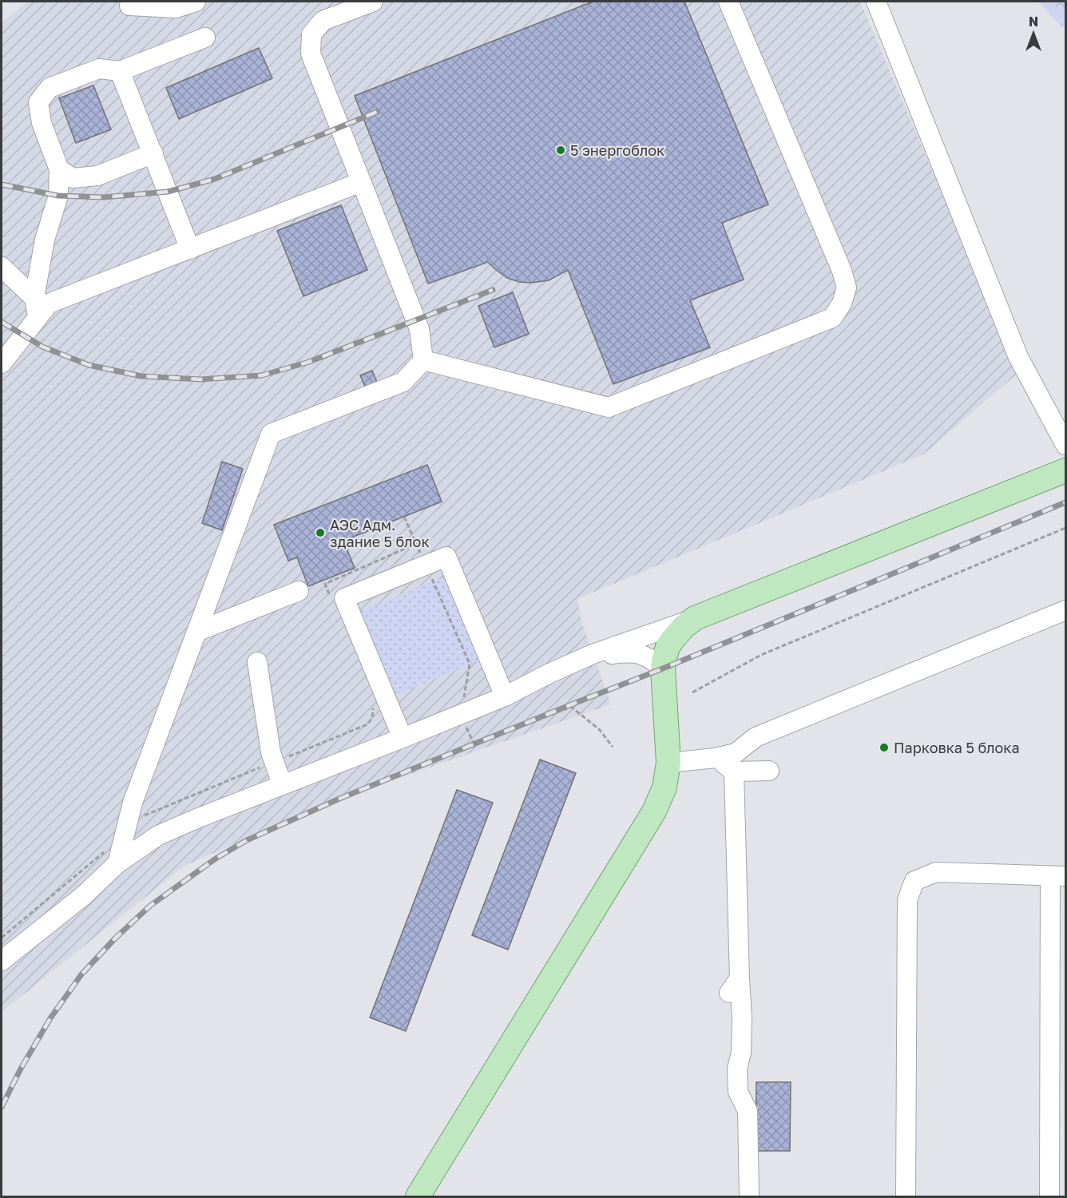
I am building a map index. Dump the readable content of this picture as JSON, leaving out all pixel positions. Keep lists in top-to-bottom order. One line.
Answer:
{"places":["5 энергоблок","АЭС Адм. здание 5 блок","Парковка 5 блока"],"north":"top"}
